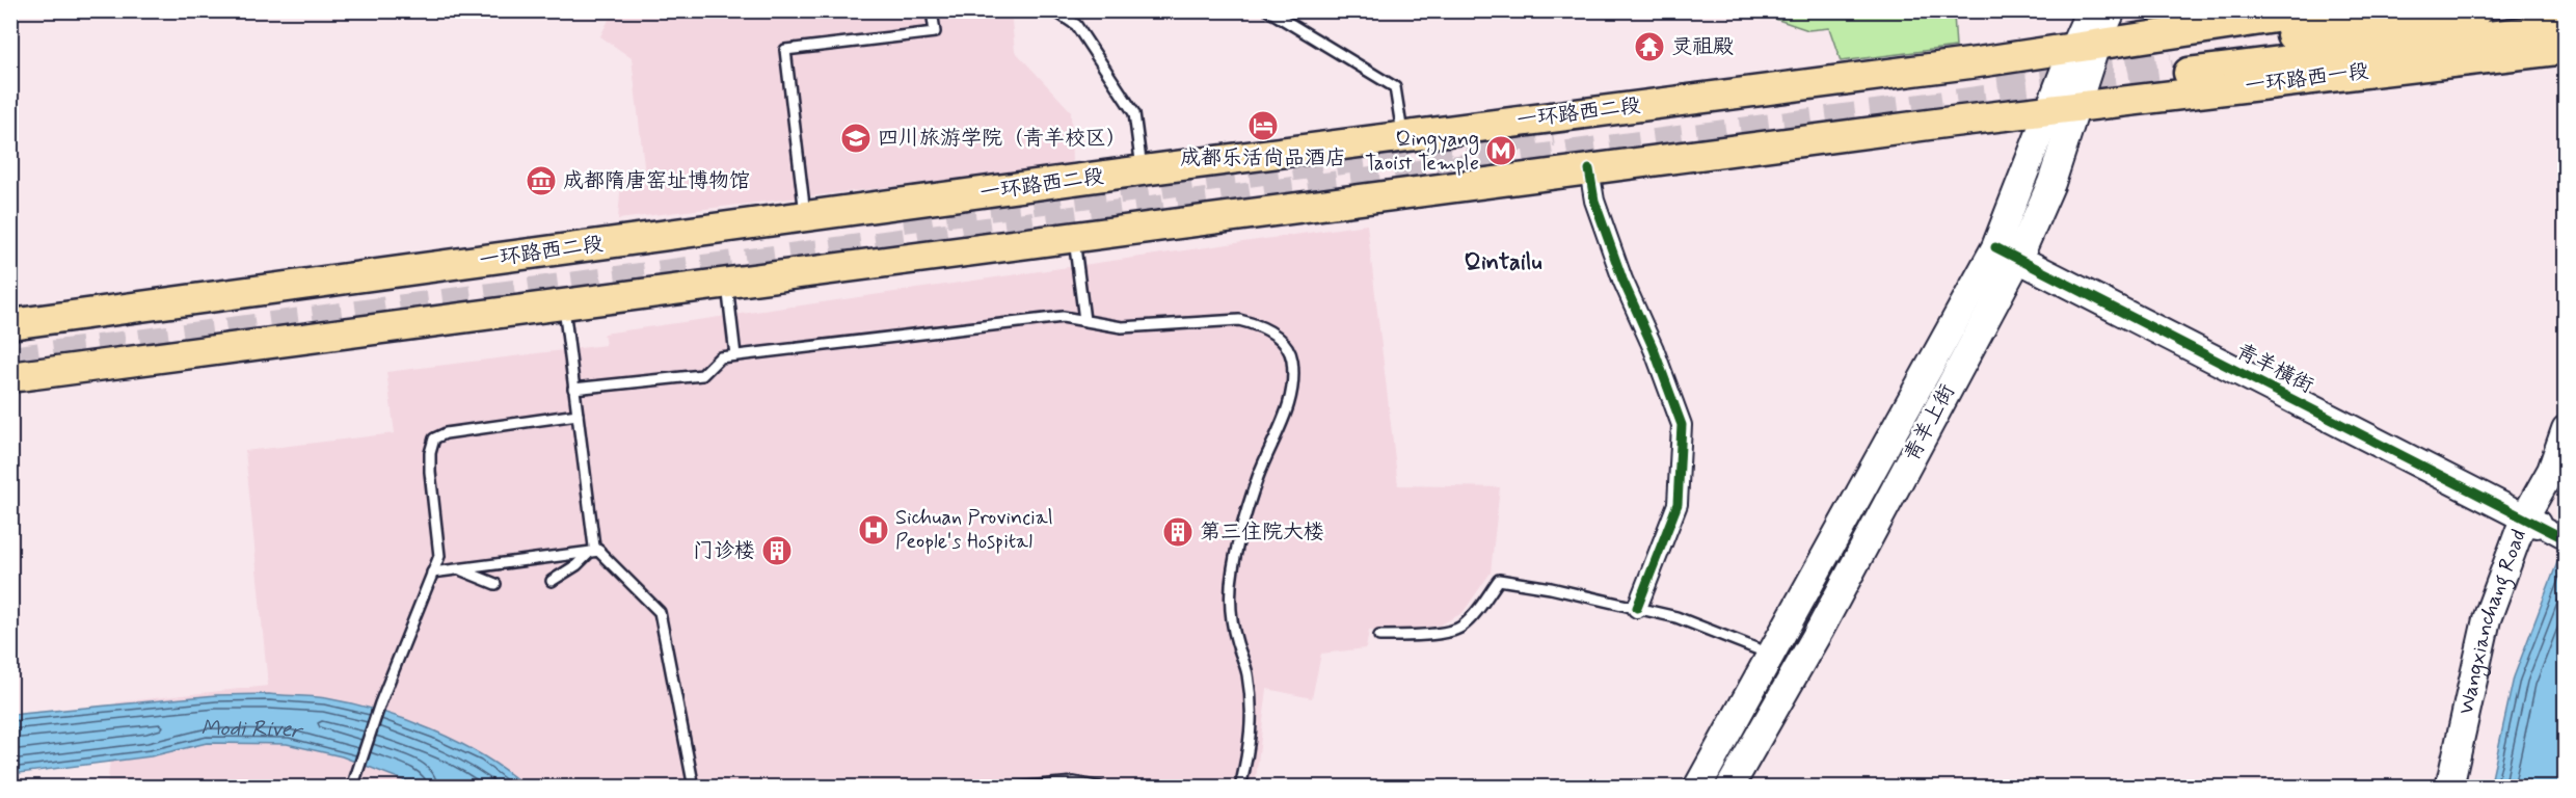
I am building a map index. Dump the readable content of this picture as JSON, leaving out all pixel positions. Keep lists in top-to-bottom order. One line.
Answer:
{"streets":{"main road":["一环路西一段","一环路西二段","青羊横街","青羊上街","Wangxianchang Road"]},"crossings":[["一环路西一段","青羊上街"],["一环路西二段","青羊上街"],["青羊横街","青羊上街"],["青羊横街","Wangxianchang Road"]],"districts":["Qintailu"],"water":["Modi River"],"places":{"temple":["灵祖殿"],"hotel":["成都乐活尚品酒店"],"school or university":["四川旅游学院（青羊校区）"],"metro station":["Qingyang Taoist Temple"],"museum":["成都隋唐窑址博物馆"],"hospital":["Sichuan Provincial People's Hospital"],"building":["第三住院大楼","门诊楼"]}}
